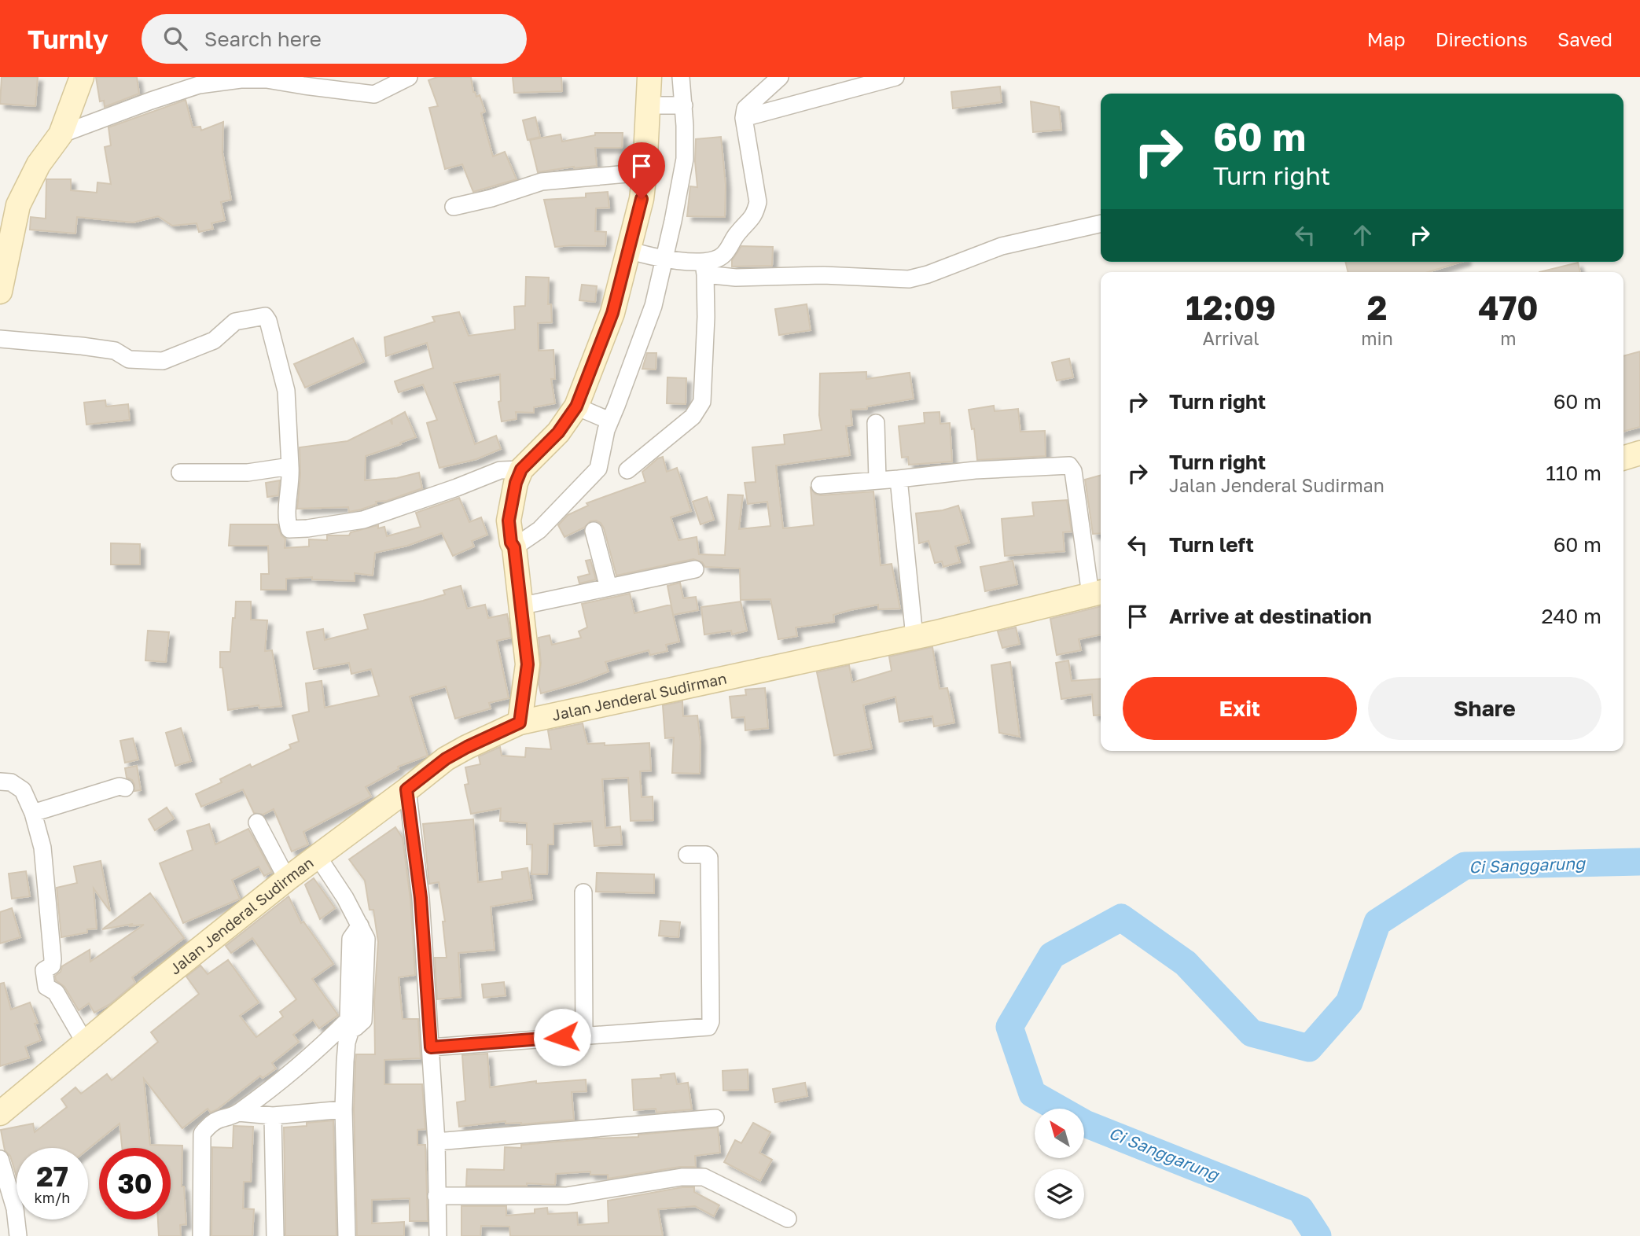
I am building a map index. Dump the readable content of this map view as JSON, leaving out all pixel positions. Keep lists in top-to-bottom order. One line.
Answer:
{"streets":{"main road":["Jalan Jenderal Sudirman"]},"water":["Ci Sanggarung"],"north":"top left","page":{"header":"Turnly","search":"Search here","nav":["Map","Directions","Saved"],"turn":["60 m","Turn right"],"eta":["12:09","Arrival","2","min","470","m"],"list":[{"name":"Turn right","value":"60 m"},{"name":"Turn right","note":"Jalan Jenderal Sudirman","value":"110 m"},{"name":"Turn left","value":"60 m"},{"name":"Arrive at destination","value":"240 m"}],"buttons":["Exit","Share"],"speed":"27 km/h","limit":"30"}}
